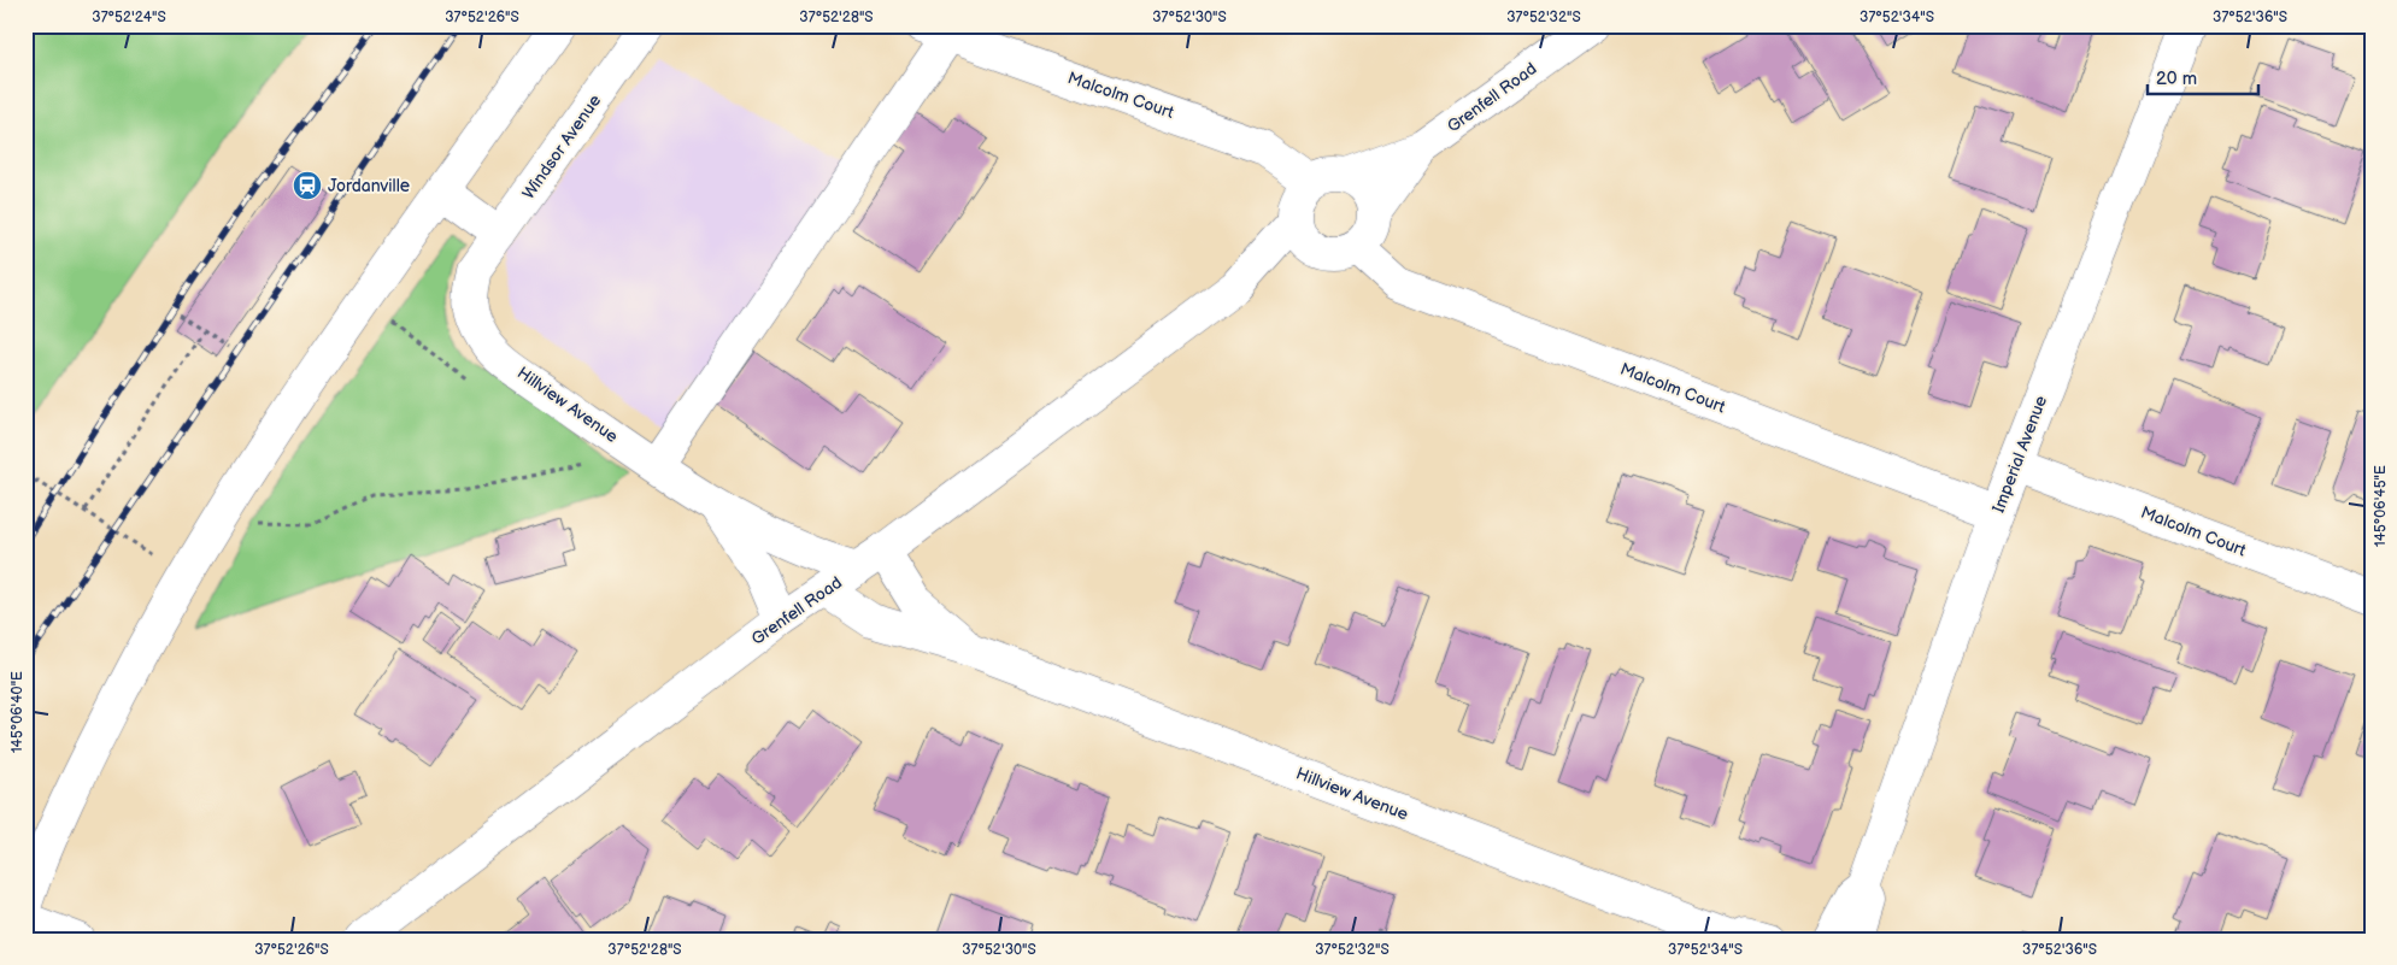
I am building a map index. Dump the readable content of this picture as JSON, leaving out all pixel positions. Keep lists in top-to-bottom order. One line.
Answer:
{"streets":{"street":["Malcolm Court","Grenfell Road","Windsor Avenue","Hillview Avenue","Imperial Avenue"]},"crossings":[["Malcolm Court","Grenfell Road"],["Malcolm Court","Imperial Avenue"],["Grenfell Road","Hillview Avenue"],["Windsor Avenue","Hillview Avenue"]],"places":{"station":["Jordanville"]},"scale_bar":"20 m","coordinates":["37°52'24\"S","37°52'26\"S","37°52'28\"S","37°52'30\"S","37°52'32\"S","37°52'34\"S","37°52'36\"S","145°06'45\"E","145°06'40\"E"]}
